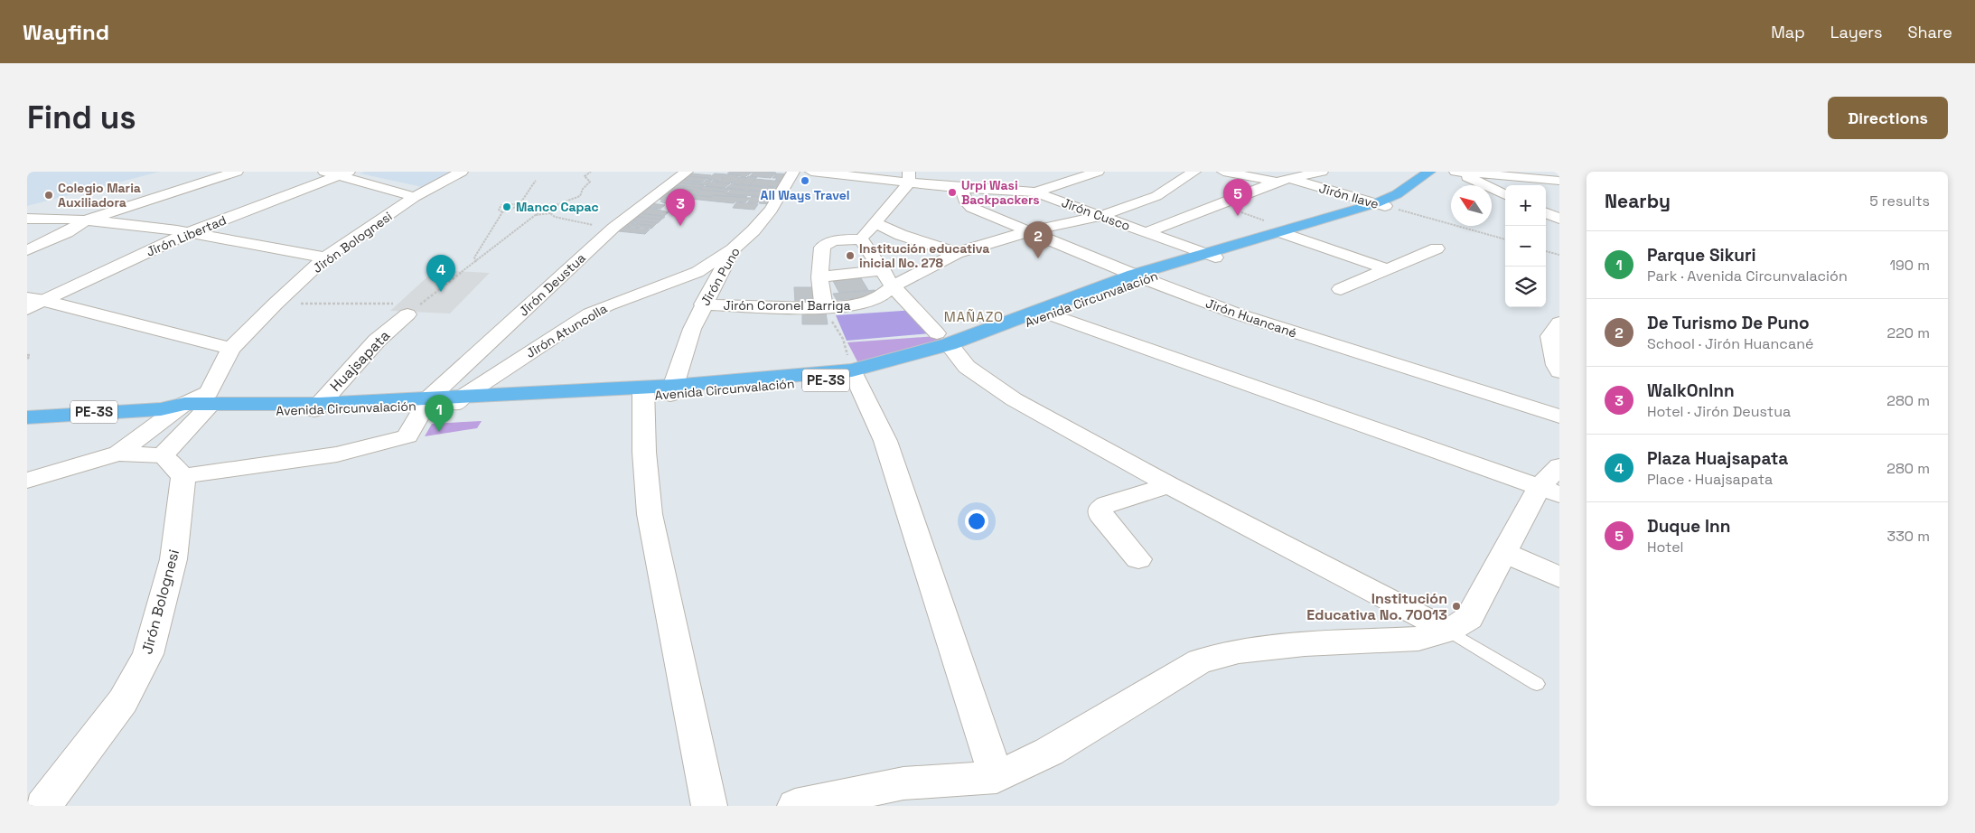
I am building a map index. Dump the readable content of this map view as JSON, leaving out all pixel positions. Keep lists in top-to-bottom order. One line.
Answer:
{"streets":{"highway":["Avenida Circunvalación","PE-3S"],"street":["Jirón Ilave","Jirón Cusco","Jirón Libertad","Jirón Bolognesi","Jirón Puno","Jirón Deustua","Jirón Coronel Barriga","Jirón Huancané","Jirón Atuncolla","Huajsapata"]},"crossings":[["Jirón Ilave","Avenida Circunvalación"],["Jirón Cusco","Avenida Circunvalación"],["Jirón Cusco","Jirón Coronel Barriga"],["Jirón Cusco","Jirón Huancané"],["Jirón Bolognesi","Jirón Deustua"],["Jirón Bolognesi","Avenida Circunvalación"],["Jirón Puno","Avenida Circunvalación"],["Jirón Puno","Jirón Coronel Barriga"],["Jirón Puno","Jirón Atuncolla"],["Jirón Deustua","Avenida Circunvalación"],["Avenida Circunvalación","Jirón Huancané"],["Avenida Circunvalación","Jirón Atuncolla"],["Avenida Circunvalación","Huajsapata"],["Jirón Coronel Barriga","Jirón Huancané"]],"districts":["MAÑAZO"],"places":["All Ways Travel","Urpi Wasi Backpackers","Colegio Maria Auxiliadora","Manco Capac","Institución educativa inicial No. 278","Institución Educativa No. 70013"],"north":"top left","page":{"header":"Wayfind","nav":["Map","Layers","Share"],"buttons":"Directions","title":"Find us","heading":["Nearby","5 results"],"pins":["5","3","2","4","1"],"map_buttons":["+","−"],"list":[{"mark":"1","name":"Parque Sikuri","note":"Park · Avenida Circunvalación","value":"190 m"},{"mark":"2","name":"De Turismo De Puno","note":"School · Jirón Huancané","value":"220 m"},{"mark":"3","name":"WalkOnInn","note":"Hotel · Jirón Deustua","value":"280 m"},{"mark":"4","name":"Plaza Huajsapata","note":"Place · Huajsapata","value":"280 m"},{"mark":"5","name":"Duque Inn","note":"Hotel","value":"330 m"}]}}
